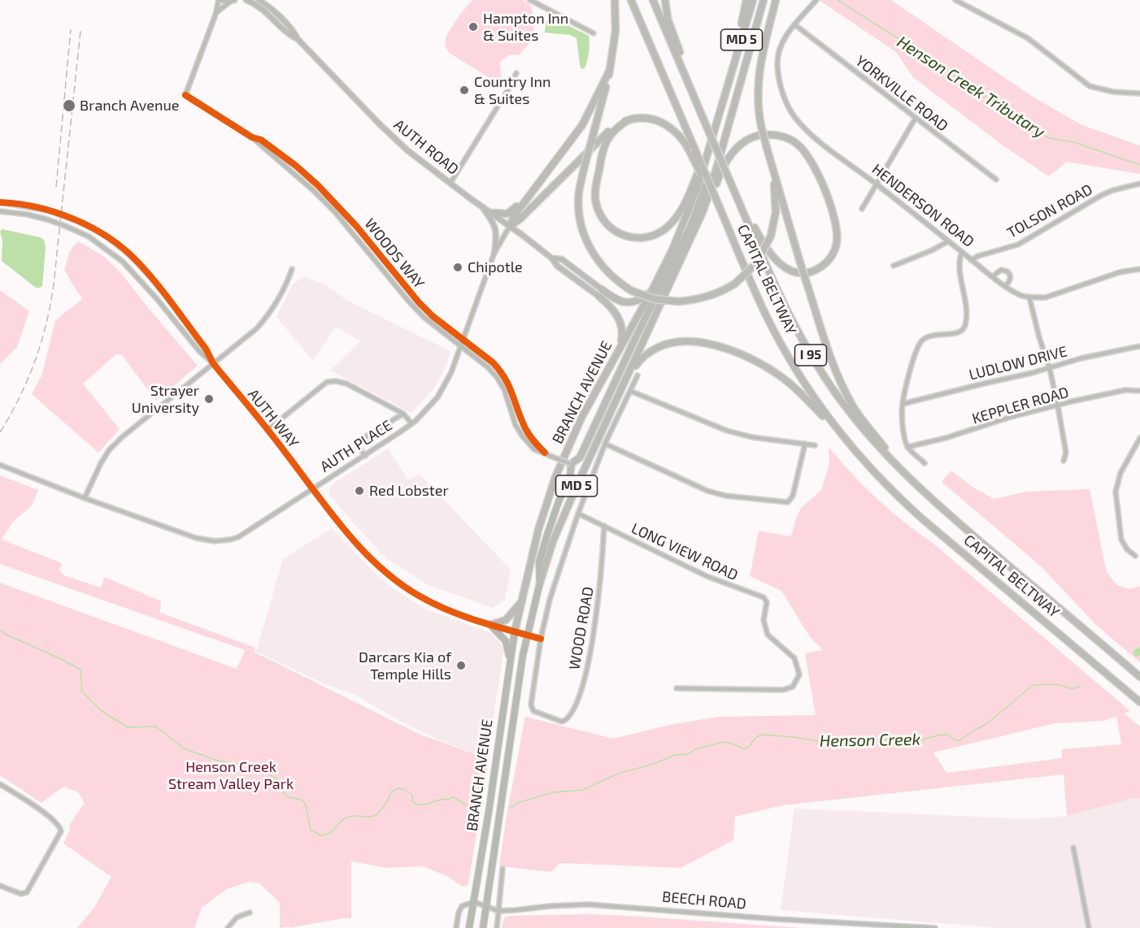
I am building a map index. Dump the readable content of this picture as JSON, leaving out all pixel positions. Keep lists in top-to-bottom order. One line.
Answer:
{"streets":{"highway":["MD 5","CAPITAL BELTWAY","I 95","BRANCH AVENUE"],"main road":["AUTH ROAD"],"street":["YORKVILLE ROAD","HENDERSON ROAD","TOLSON ROAD","WOODS WAY","LUDLOW DRIVE","KEPPLER ROAD","AUTH WAY","AUTH PLACE","LONG VIEW ROAD","WOOD ROAD","BEECH ROAD"]},"crossings":[["YORKVILLE ROAD","HENDERSON ROAD"],["AUTH ROAD","AUTH PLACE"],["HENDERSON ROAD","TOLSON ROAD"],["WOODS WAY","AUTH PLACE"],["BRANCH AVENUE","AUTH WAY"],["BRANCH AVENUE","BEECH ROAD"],["AUTH WAY","AUTH PLACE"],["AUTH WAY","WOOD ROAD"],["LONG VIEW ROAD","WOOD ROAD"]],"water":["Henson Creek Tributary","Henson Creek"],"parks":["Henson Creek Stream Valley Park"],"places":["Hampton Inn & Suites","Country Inn & Suites","Branch Avenue","Chipotle","Strayer University","Red Lobster","Darcars Kia of Temple Hills"]}
